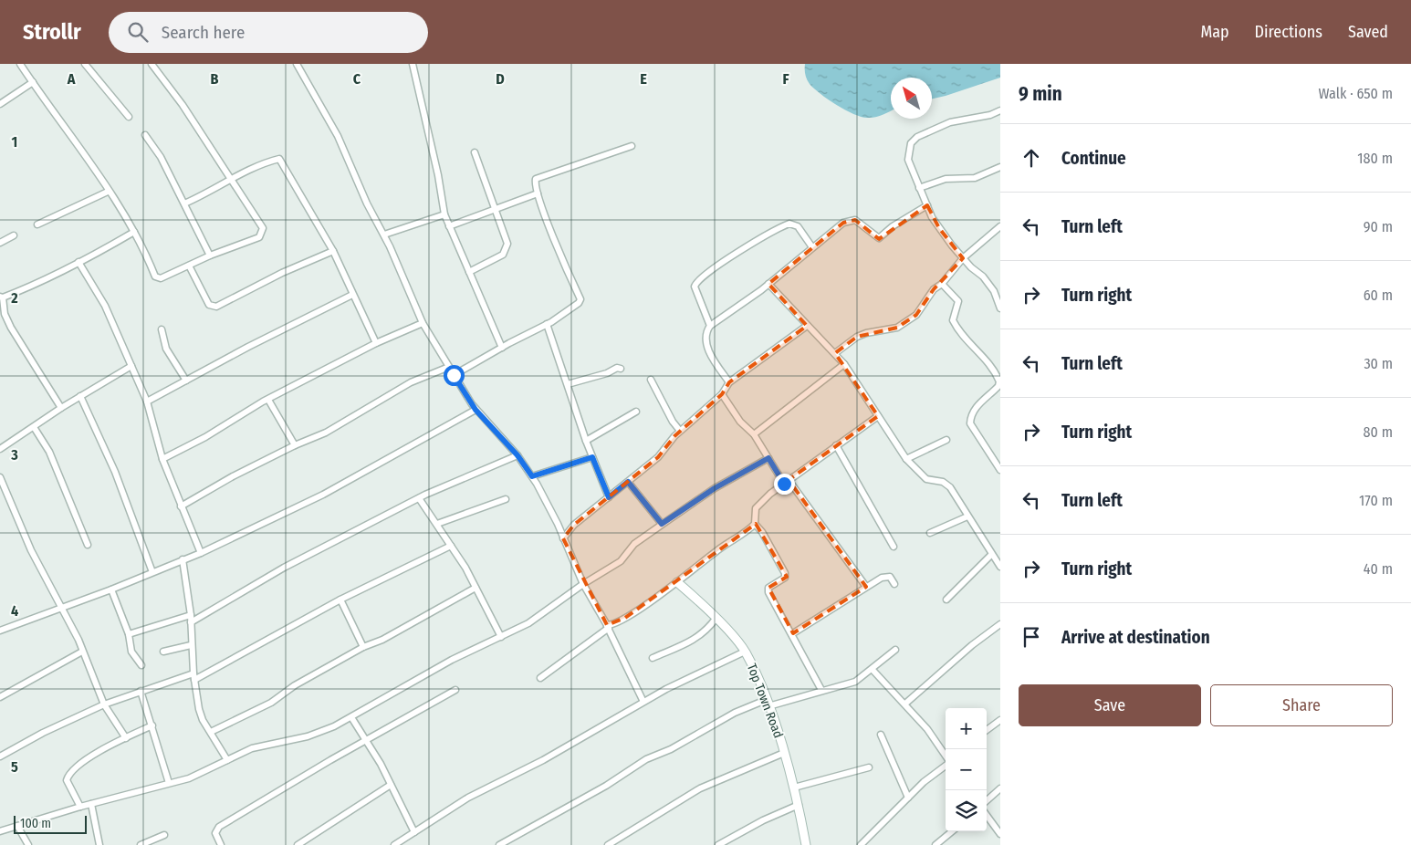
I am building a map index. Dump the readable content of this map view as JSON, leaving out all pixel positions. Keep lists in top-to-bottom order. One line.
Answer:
{"streets":{"street":["Top Town Road"]},"scale_bar":"100 m","north":"top left","page":{"header":"Strollr","search":"Search here","nav":["Map","Directions","Saved"],"heading":["9 min","Walk · 650 m"],"list":[["Continue","180 m"],["Turn left","90 m"],["Turn right","60 m"],["Turn left","30 m"],["Turn right","80 m"],["Turn left","170 m"],["Turn right","40 m"],"Arrive at destination"],"buttons":["Save","Share"],"map_buttons":["+","−"],"scale":"100 m"},"grid":{"columns":["A","B","C","D","E","F"],"rows":["1","2","3","4","5"]}}
